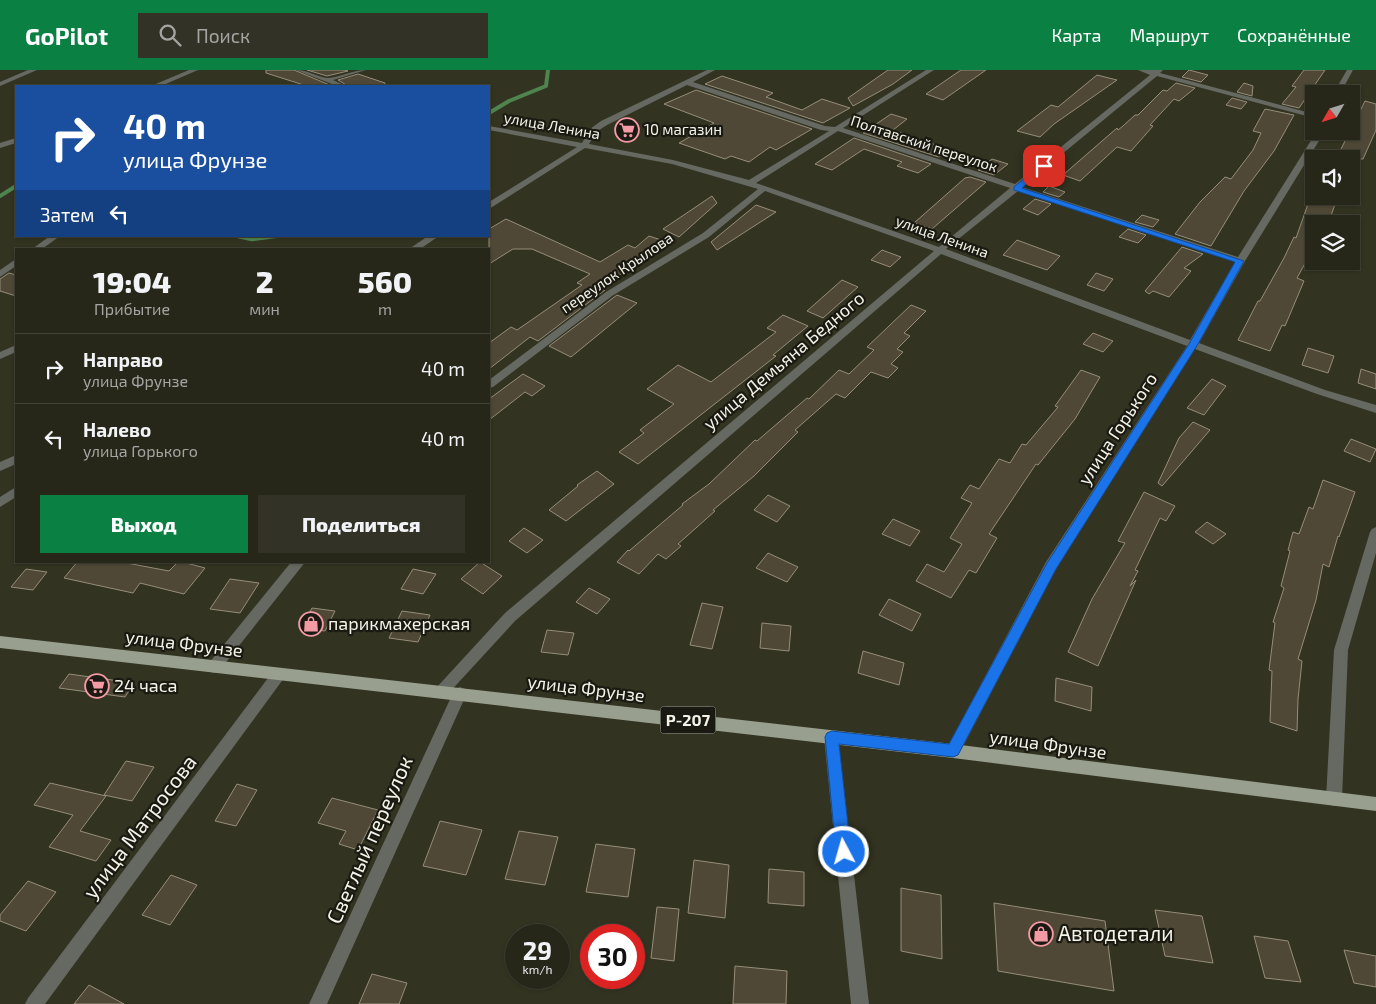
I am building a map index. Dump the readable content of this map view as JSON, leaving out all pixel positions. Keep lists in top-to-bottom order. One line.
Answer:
{"streets":{"main road":["улица Фрунзе","Р-207"],"street":["улица Ленина","Полтавский переулок","переулок Крылова","улица Демьяна Бедного","улица Горького","улица Матросова","Светлый переулок"]},"crossings":[["улица Ленина","переулок Крылова"],["улица Ленина","улица Демьяна Бедного"],["улица Ленина","улица Горького"],["Полтавский переулок","улица Демьяна Бедного"],["Полтавский переулок","улица Горького"],["улица Демьяна Бедного","улица Фрунзе"],["улица Горького","улица Фрунзе"],["улица Фрунзе","улица Матросова"],["улица Фрунзе","Светлый переулок"]],"places":{"supermarket":["10 магазин","24 часа"],"shop":["парикмахерская","Автодетали"]},"north":"bottom left","page":{"header":"GoPilot","search":"Поиск","nav":["Карта","Маршрут","Сохранённые"],"turn":["40 m","улица Фрунзе"],"then":"Затем","eta":["19:04","Прибытие","2","мин","560","m"],"list":[{"name":"Направо","note":"улица Фрунзе","value":"40 m"},{"name":"Налево","note":"улица Горького","value":"40 m"}],"buttons":["Выход","Поделиться"],"speed":"29 km/h","limit":"30"}}
